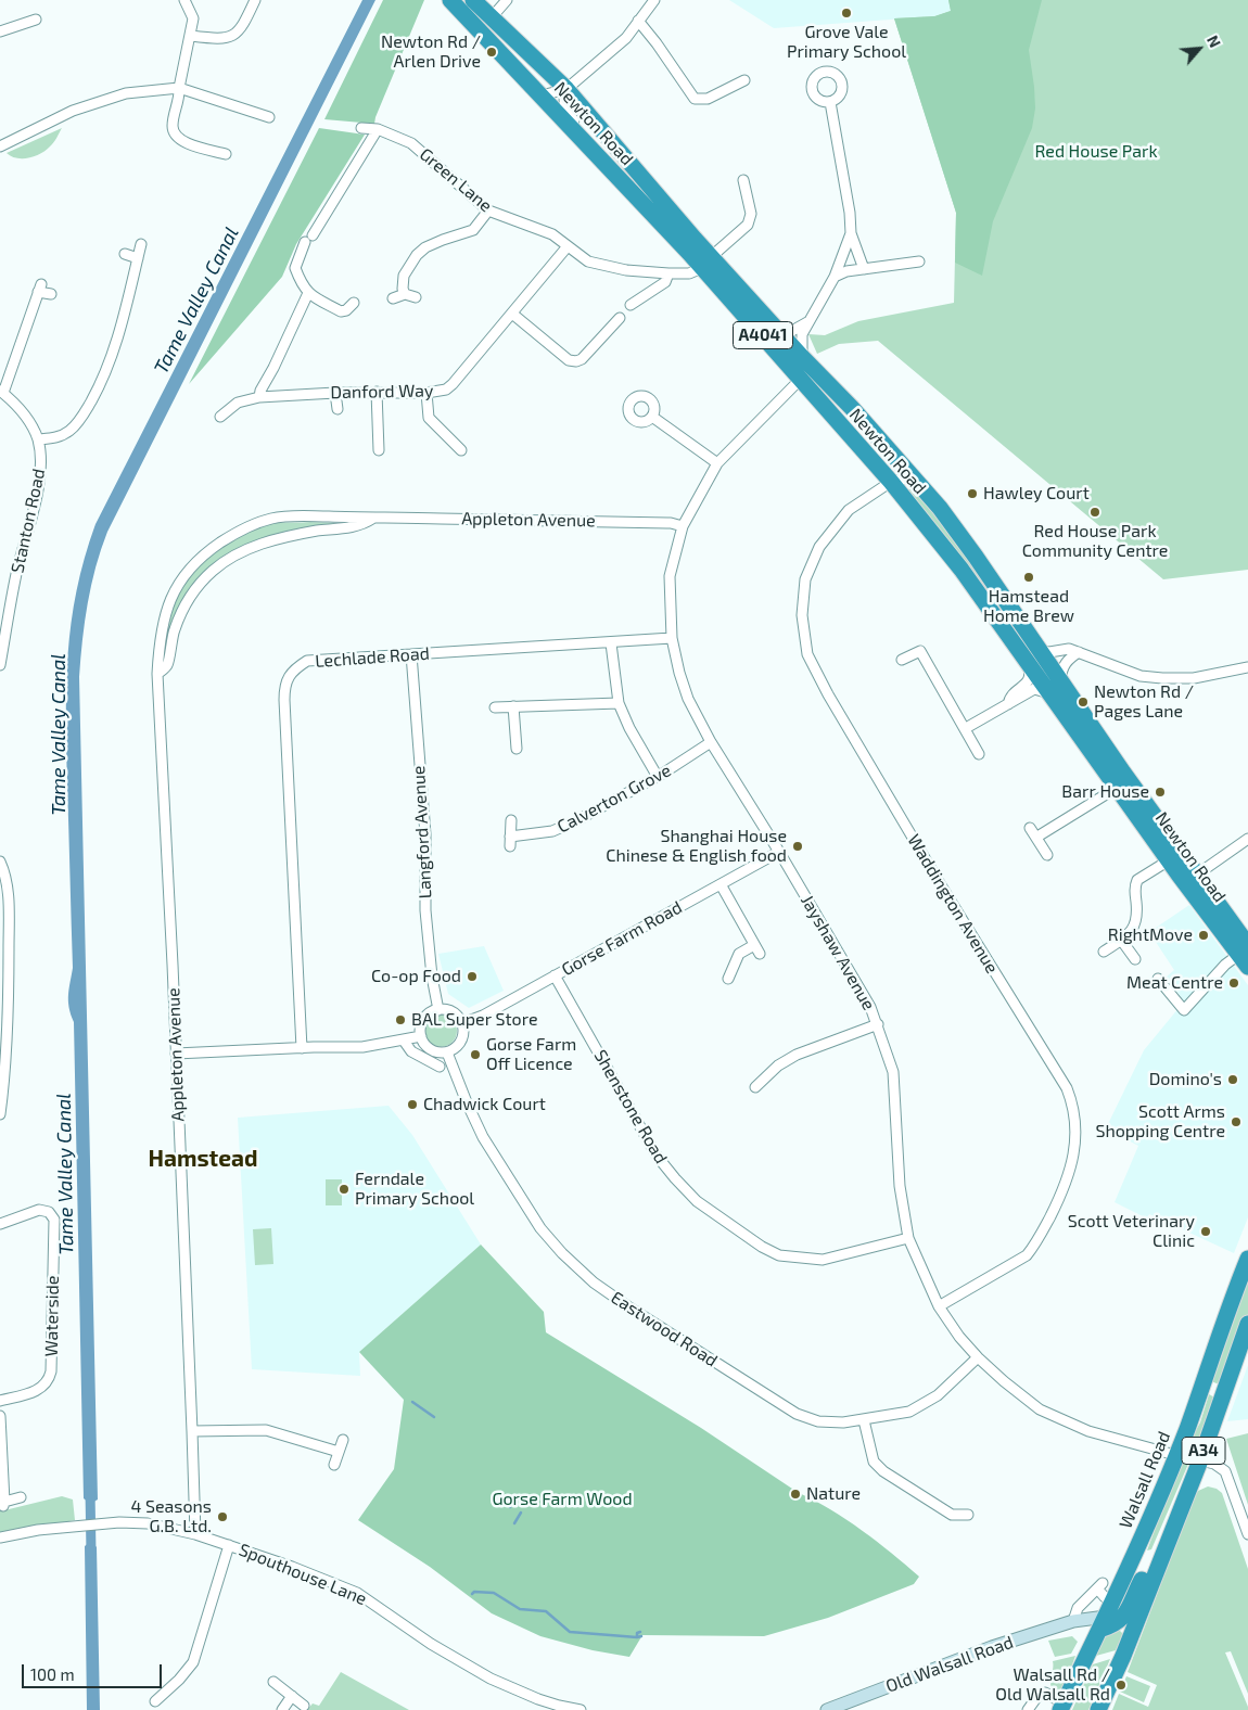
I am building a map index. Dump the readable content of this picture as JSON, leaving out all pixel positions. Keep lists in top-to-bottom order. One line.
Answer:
{"streets":{"highway":["Newton Road","A4041","A34","Walsall Road"],"main road":["Old Walsall Road"],"street":["Green Lane","Danford Way","Appleton Avenue","Stanton Road","Lechlade Road","Calverton Grove","Langford Avenue","Waddington Avenue","Gorse Farm Road","Jayshaw Avenue","Shenstone Road","Waterside","Eastwood Road","Spouthouse Lane"]},"crossings":[["Newton Road","Green Lane"],["Newton Road","Waddington Avenue"],["Newton Road","Jayshaw Avenue"],["Green Lane","Danford Way"],["Appleton Avenue","Jayshaw Avenue"],["Appleton Avenue","Spouthouse Lane"],["Lechlade Road","Langford Avenue"],["Lechlade Road","Jayshaw Avenue"],["Calverton Grove","Jayshaw Avenue"],["Langford Avenue","Gorse Farm Road"],["Langford Avenue","Eastwood Road"],["Waddington Avenue","Jayshaw Avenue"],["Gorse Farm Road","Jayshaw Avenue"],["Gorse Farm Road","Shenstone Road"],["Gorse Farm Road","Eastwood Road"],["Jayshaw Avenue","Shenstone Road"],["Jayshaw Avenue","Eastwood Road"],["Jayshaw Avenue","Walsall Road"]],"districts":["Hamstead"],"water":["Tame Valley Canal"],"parks":["Red House Park","Gorse Farm Wood"],"places":["Grove Vale Primary School","Newton Rd / Arlen Drive","Hawley Court","Red House Park Community Centre","Hamstead Home Brew","Newton Rd / Pages Lane","Barr House","Shanghai House Chinese & English food","RightMove","Co-op Food","Meat Centre","BAL Super Store","Gorse Farm Off Licence","Domino's","Chadwick Court","Scott Arms Shopping Centre","Ferndale Primary School","Scott Veterinary Clinic","Nature","4 Seasons G.B. Ltd.","Walsall Rd / Old Walsall Rd"],"scale_bar":"100 m","north":"top right"}
